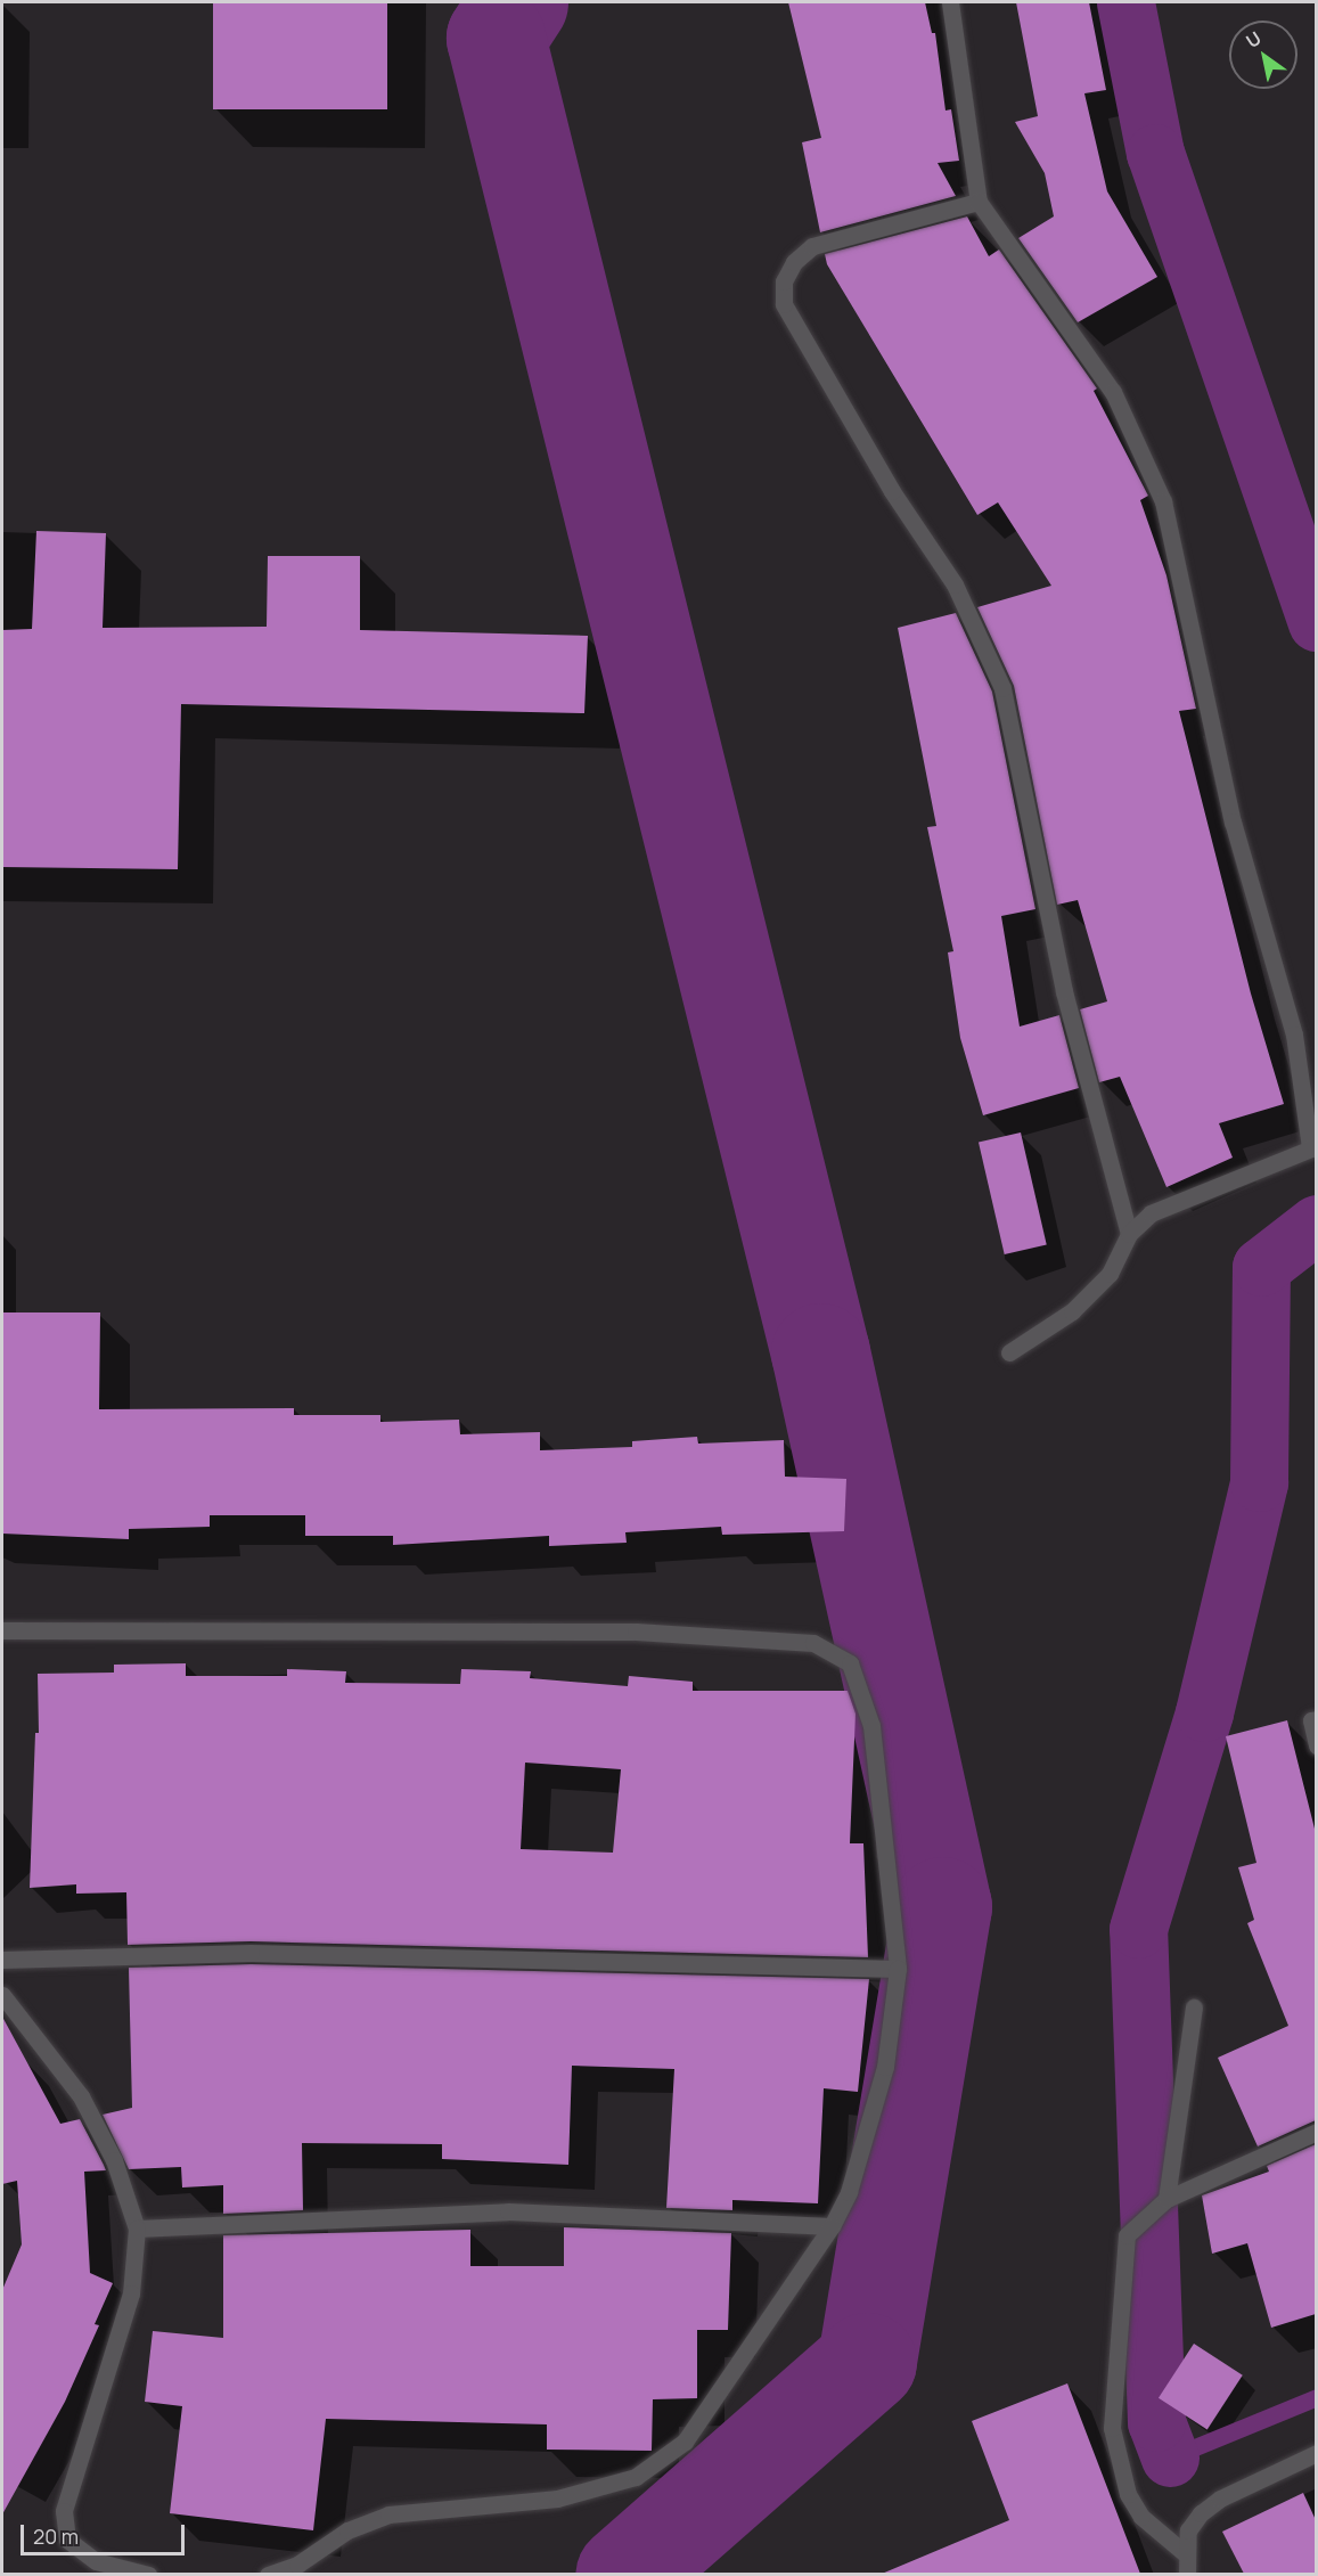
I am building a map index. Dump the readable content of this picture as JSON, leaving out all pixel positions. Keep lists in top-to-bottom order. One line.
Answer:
{"scale_bar":"20 m","north":"top left"}
